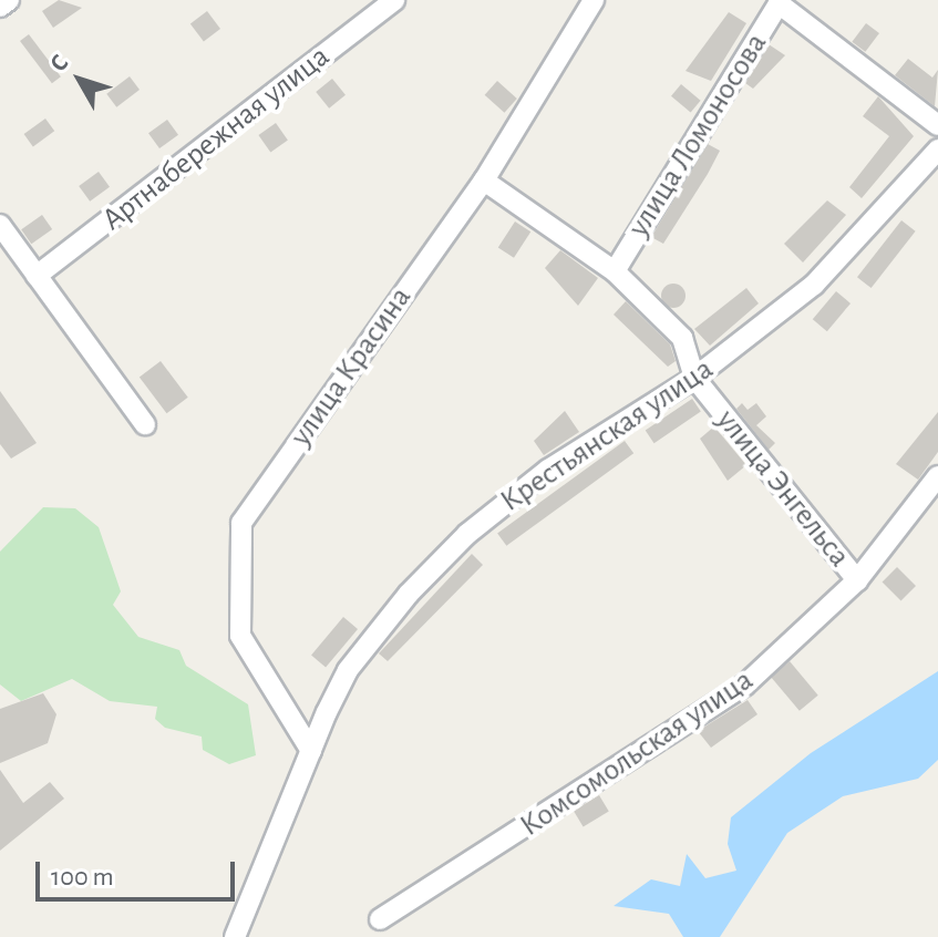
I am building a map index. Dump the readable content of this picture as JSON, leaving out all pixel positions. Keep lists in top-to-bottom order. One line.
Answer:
{"streets":{"street":["улица Ломоносова","Артнабережная улица","улица Красина","Крестьянская улица","улица Энгельса","Комсомольская улица"]},"crossings":[["улица Ломоносова","улица Энгельса"],["улица Красина","Крестьянская улица"],["улица Красина","улица Энгельса"],["Крестьянская улица","улица Энгельса"],["улица Энгельса","Комсомольская улица"]],"scale_bar":"100 m","north":"top left"}
